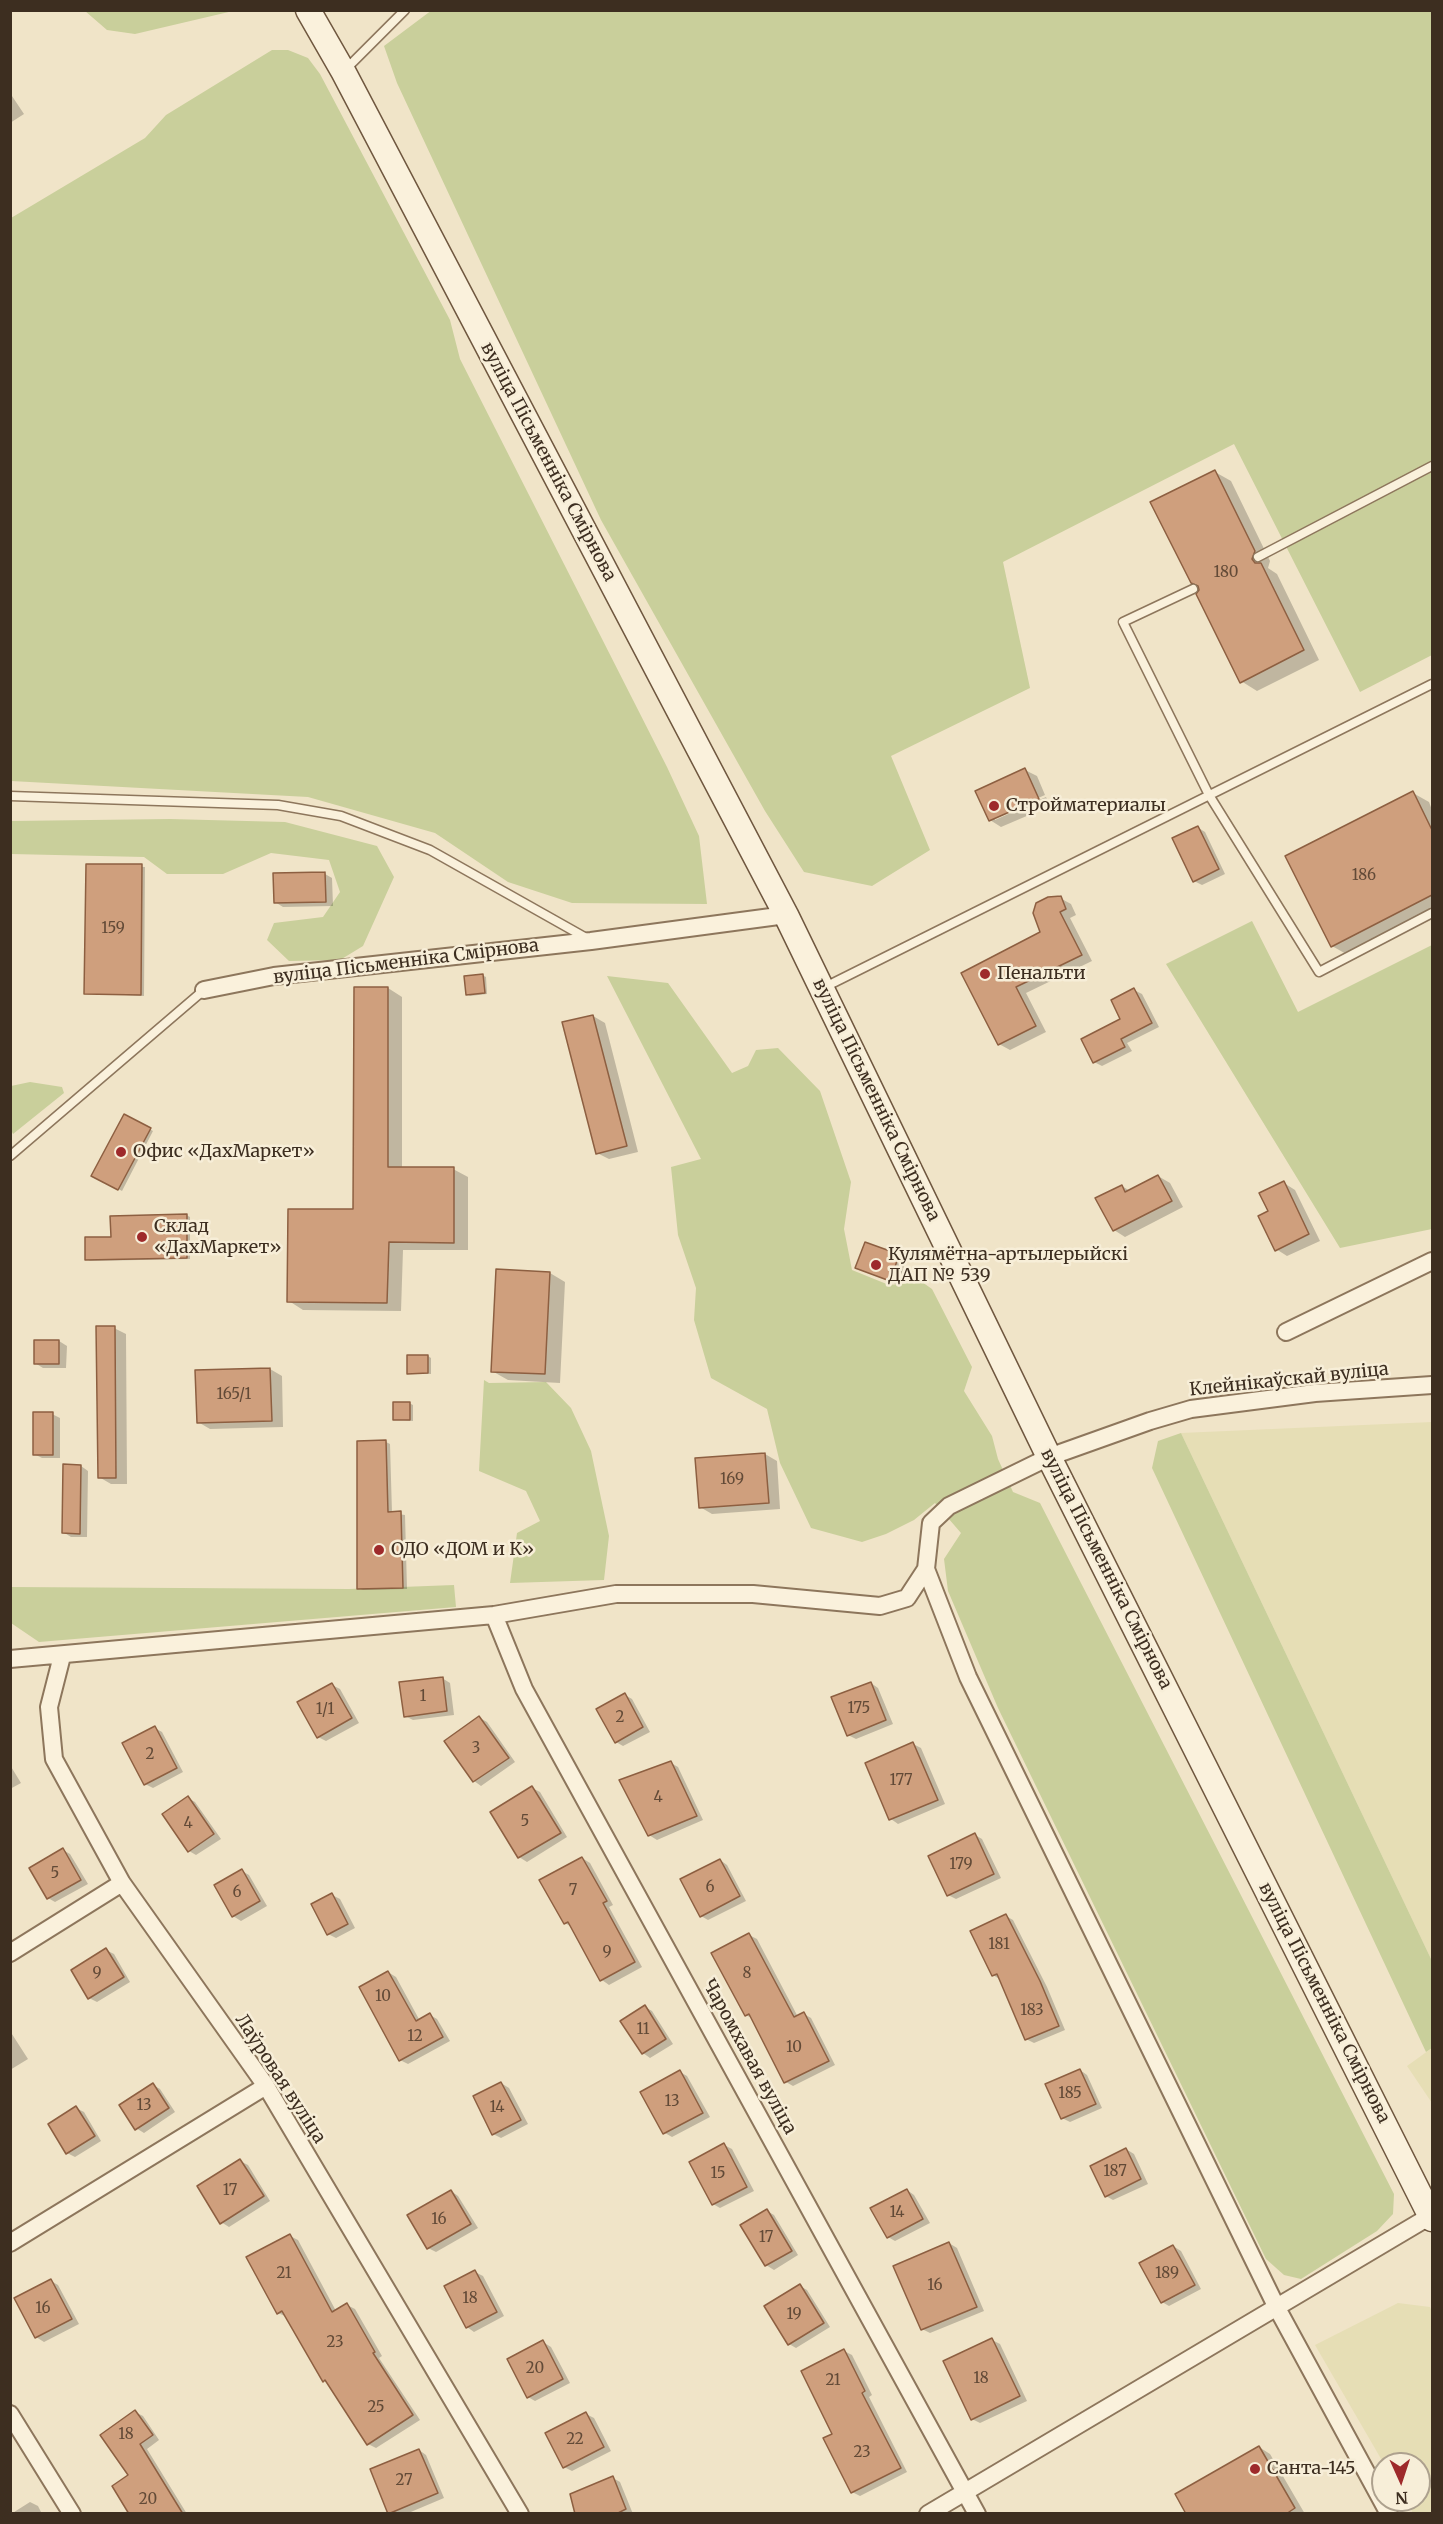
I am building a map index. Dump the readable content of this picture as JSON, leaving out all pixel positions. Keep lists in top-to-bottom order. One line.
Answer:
{"streets":{"main road":["вуліца Пісьменніка Смірнова"],"street":["Клейнікаўскай вуліца","Чаромхавая вуліца","Лаўровая вуліца"]},"crossings":[["вуліца Пісьменніка Смірнова","Клейнікаўскай вуліца"]],"places":["Стройматериалы","Пенальти","Офис «ДахМаркет»","Склад «ДахМаркет»","Кулямётна-артылерыйскі ДАП № 539","ОДО «ДОМ и К»","Санта-145"],"house_numbers":["180","186","159","165/1","169","1","175","1/1","2","3","2","177","4","5","4","179","5","6","7","6","181","9","9","8","10","183","11","12","10","185","13","13","14","187","15","17","14","16","17","21","189","16","18","16","19","23","20","18","21","25","18","22","23","27","20"],"north":"bottom"}
